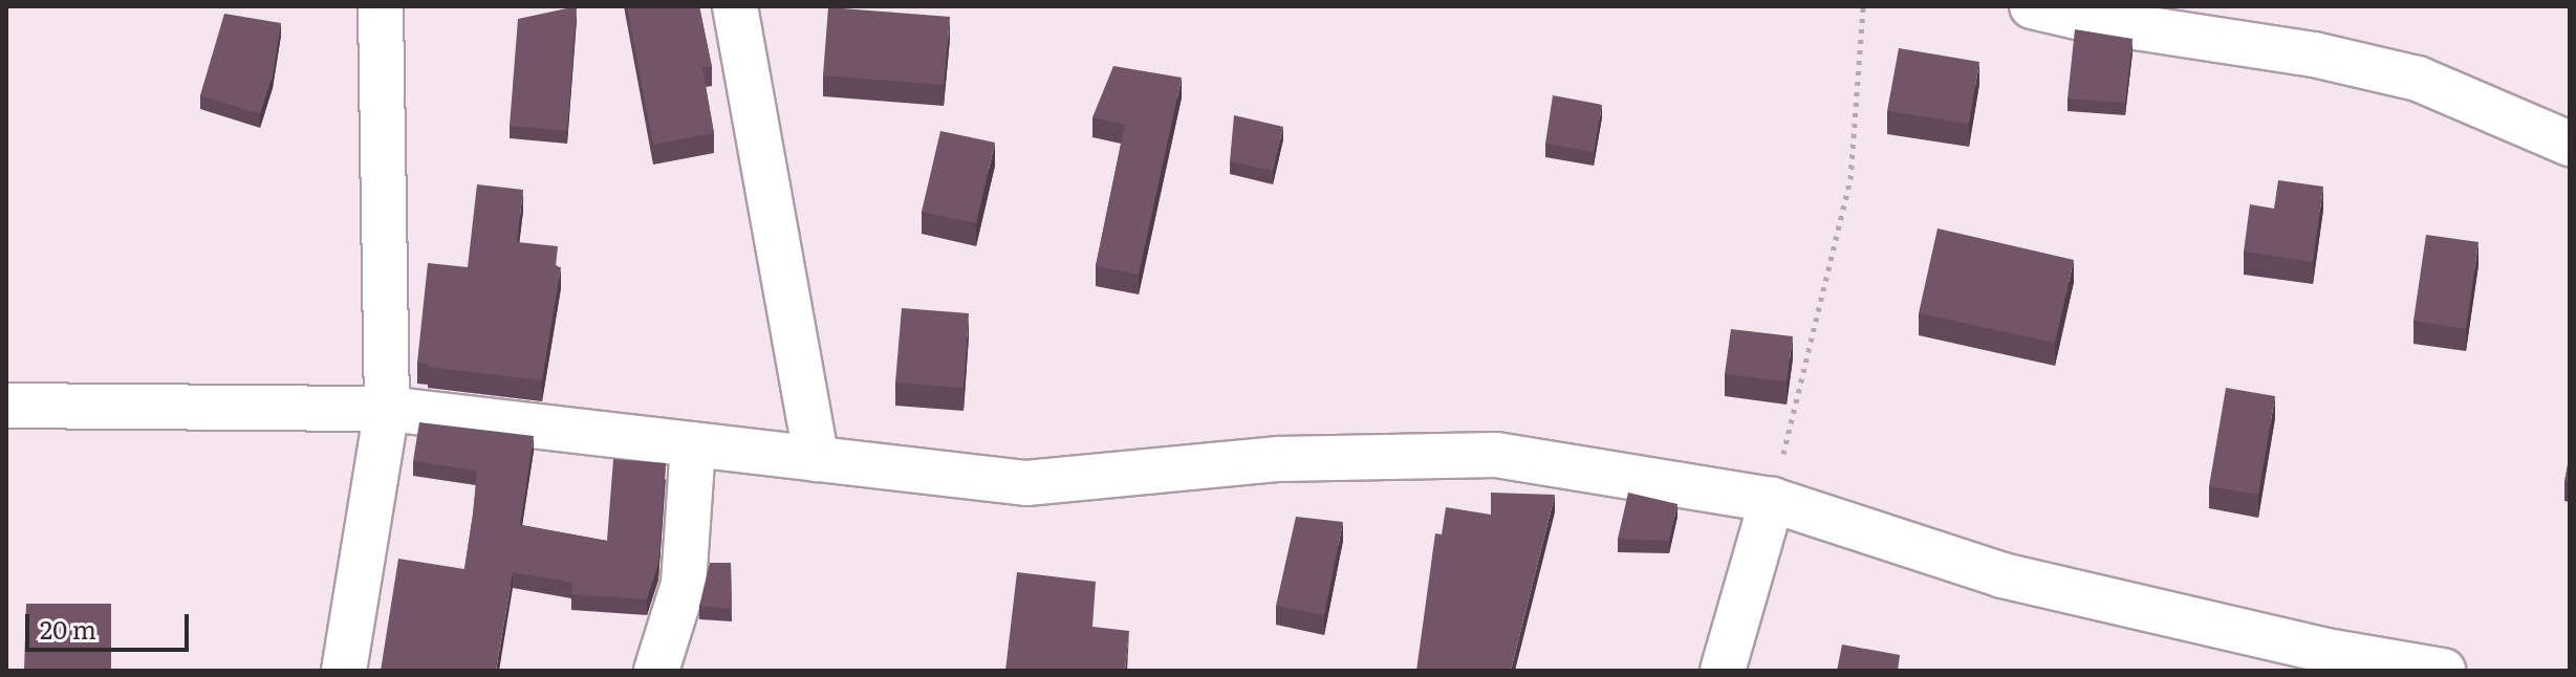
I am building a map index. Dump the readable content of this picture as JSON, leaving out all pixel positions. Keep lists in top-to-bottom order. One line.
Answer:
{"scale_bar":"20 m"}
